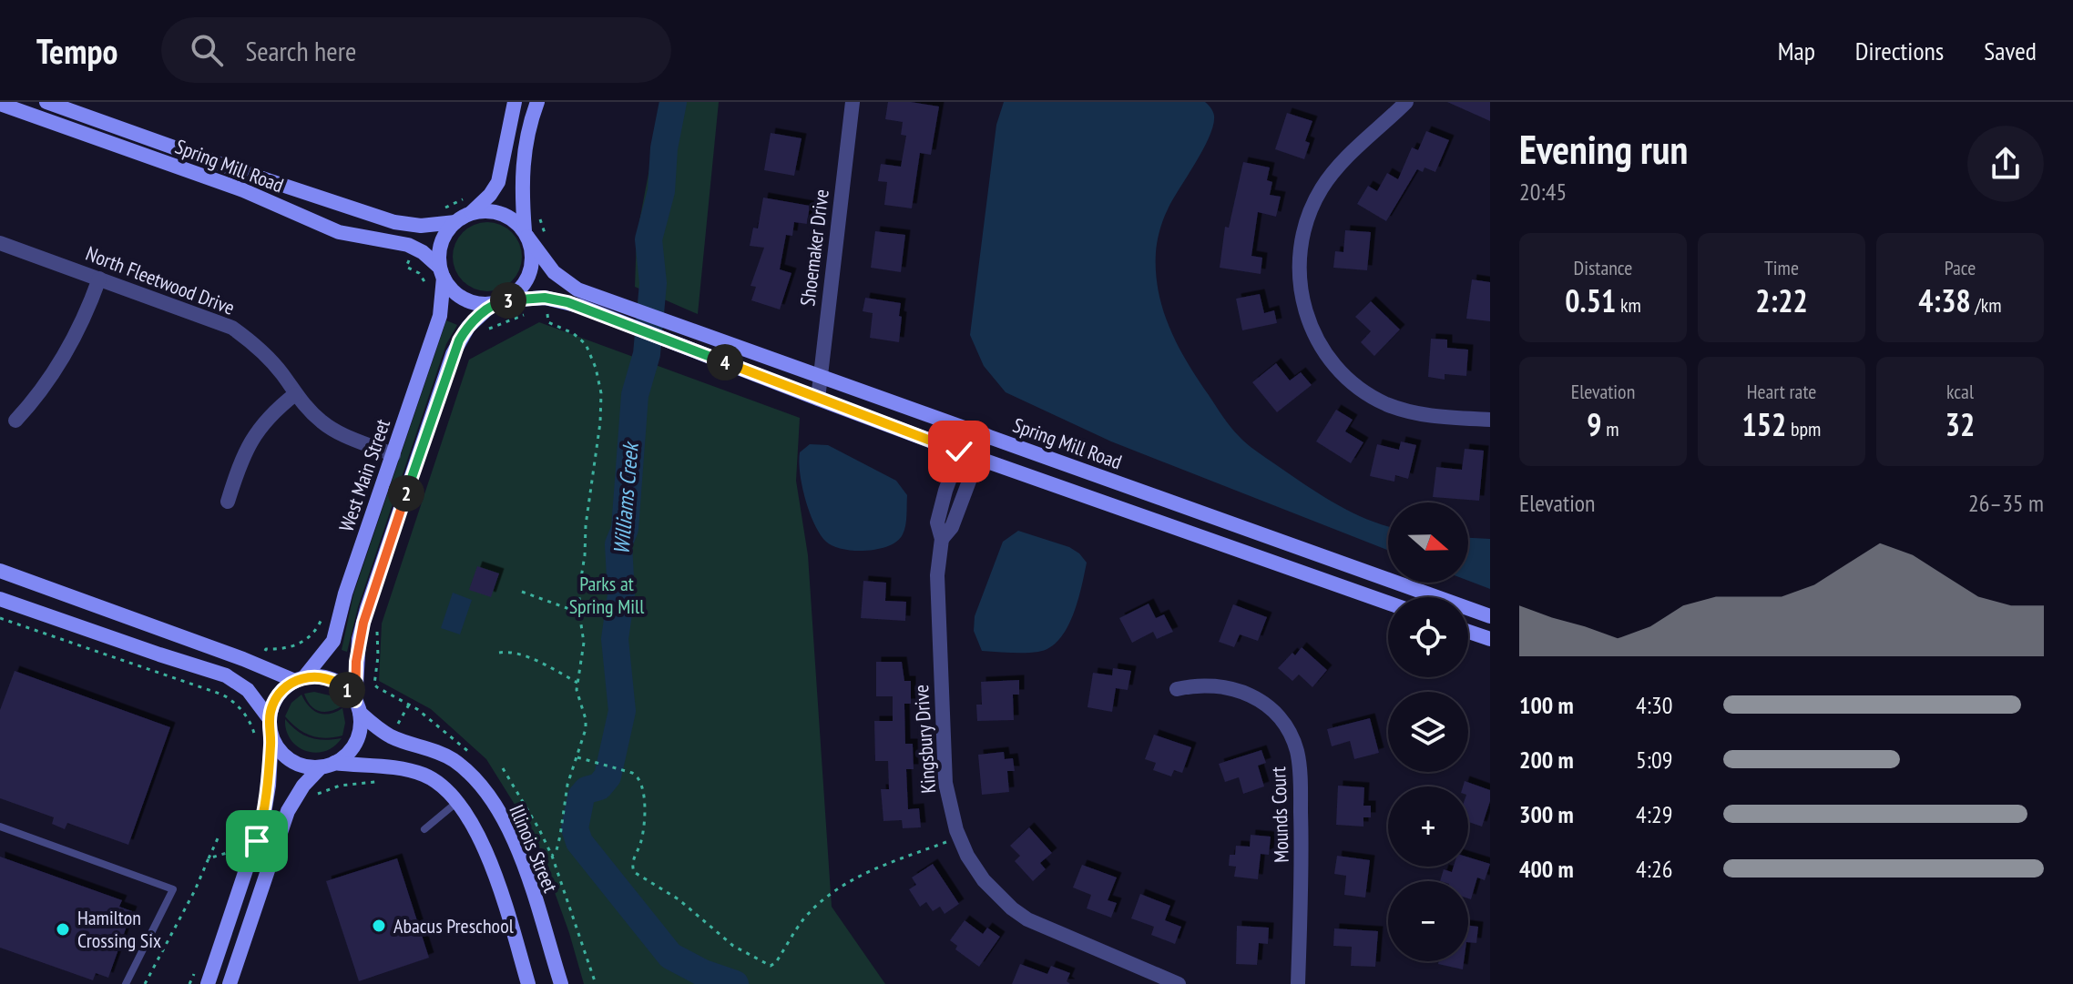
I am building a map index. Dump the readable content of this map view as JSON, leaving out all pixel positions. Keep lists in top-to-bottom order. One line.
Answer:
{"streets":{"street":["Spring Mill Road","Shoemaker Drive","North Fleetwood Drive","West Main Street","Kingsbury Drive","Mounds Court","Illinois Street"]},"crossings":[["Spring Mill Road","Shoemaker Drive"],["Spring Mill Road","West Main Street"],["Spring Mill Road","Kingsbury Drive"],["North Fleetwood Drive","West Main Street"],["West Main Street","Illinois Street"]],"water":["Williams Creek"],"parks":["Parks at Spring Mill"],"places":["Abacus Preschool","Hamilton Crossing Six"],"north":"right","page":{"header":"Tempo","search":"Search here","nav":["Map","Directions","Saved"],"heading":["Evening run","20:45"],"stats":[["Distance","0.51 km"],["Time","2:22"],["Pace","4:38 /km"],["Elevation","9 m"],["Heart rate","152 bpm"],["kcal","32"]],"pins":["3","4","2","1"],"chart":["Elevation","26–35 m"],"map_buttons":["+","−"],"list":[{"name":"100 m","note":"4:30"},{"name":"200 m","note":"5:09"},{"name":"300 m","note":"4:29"},{"name":"400 m","note":"4:26"}]}}
